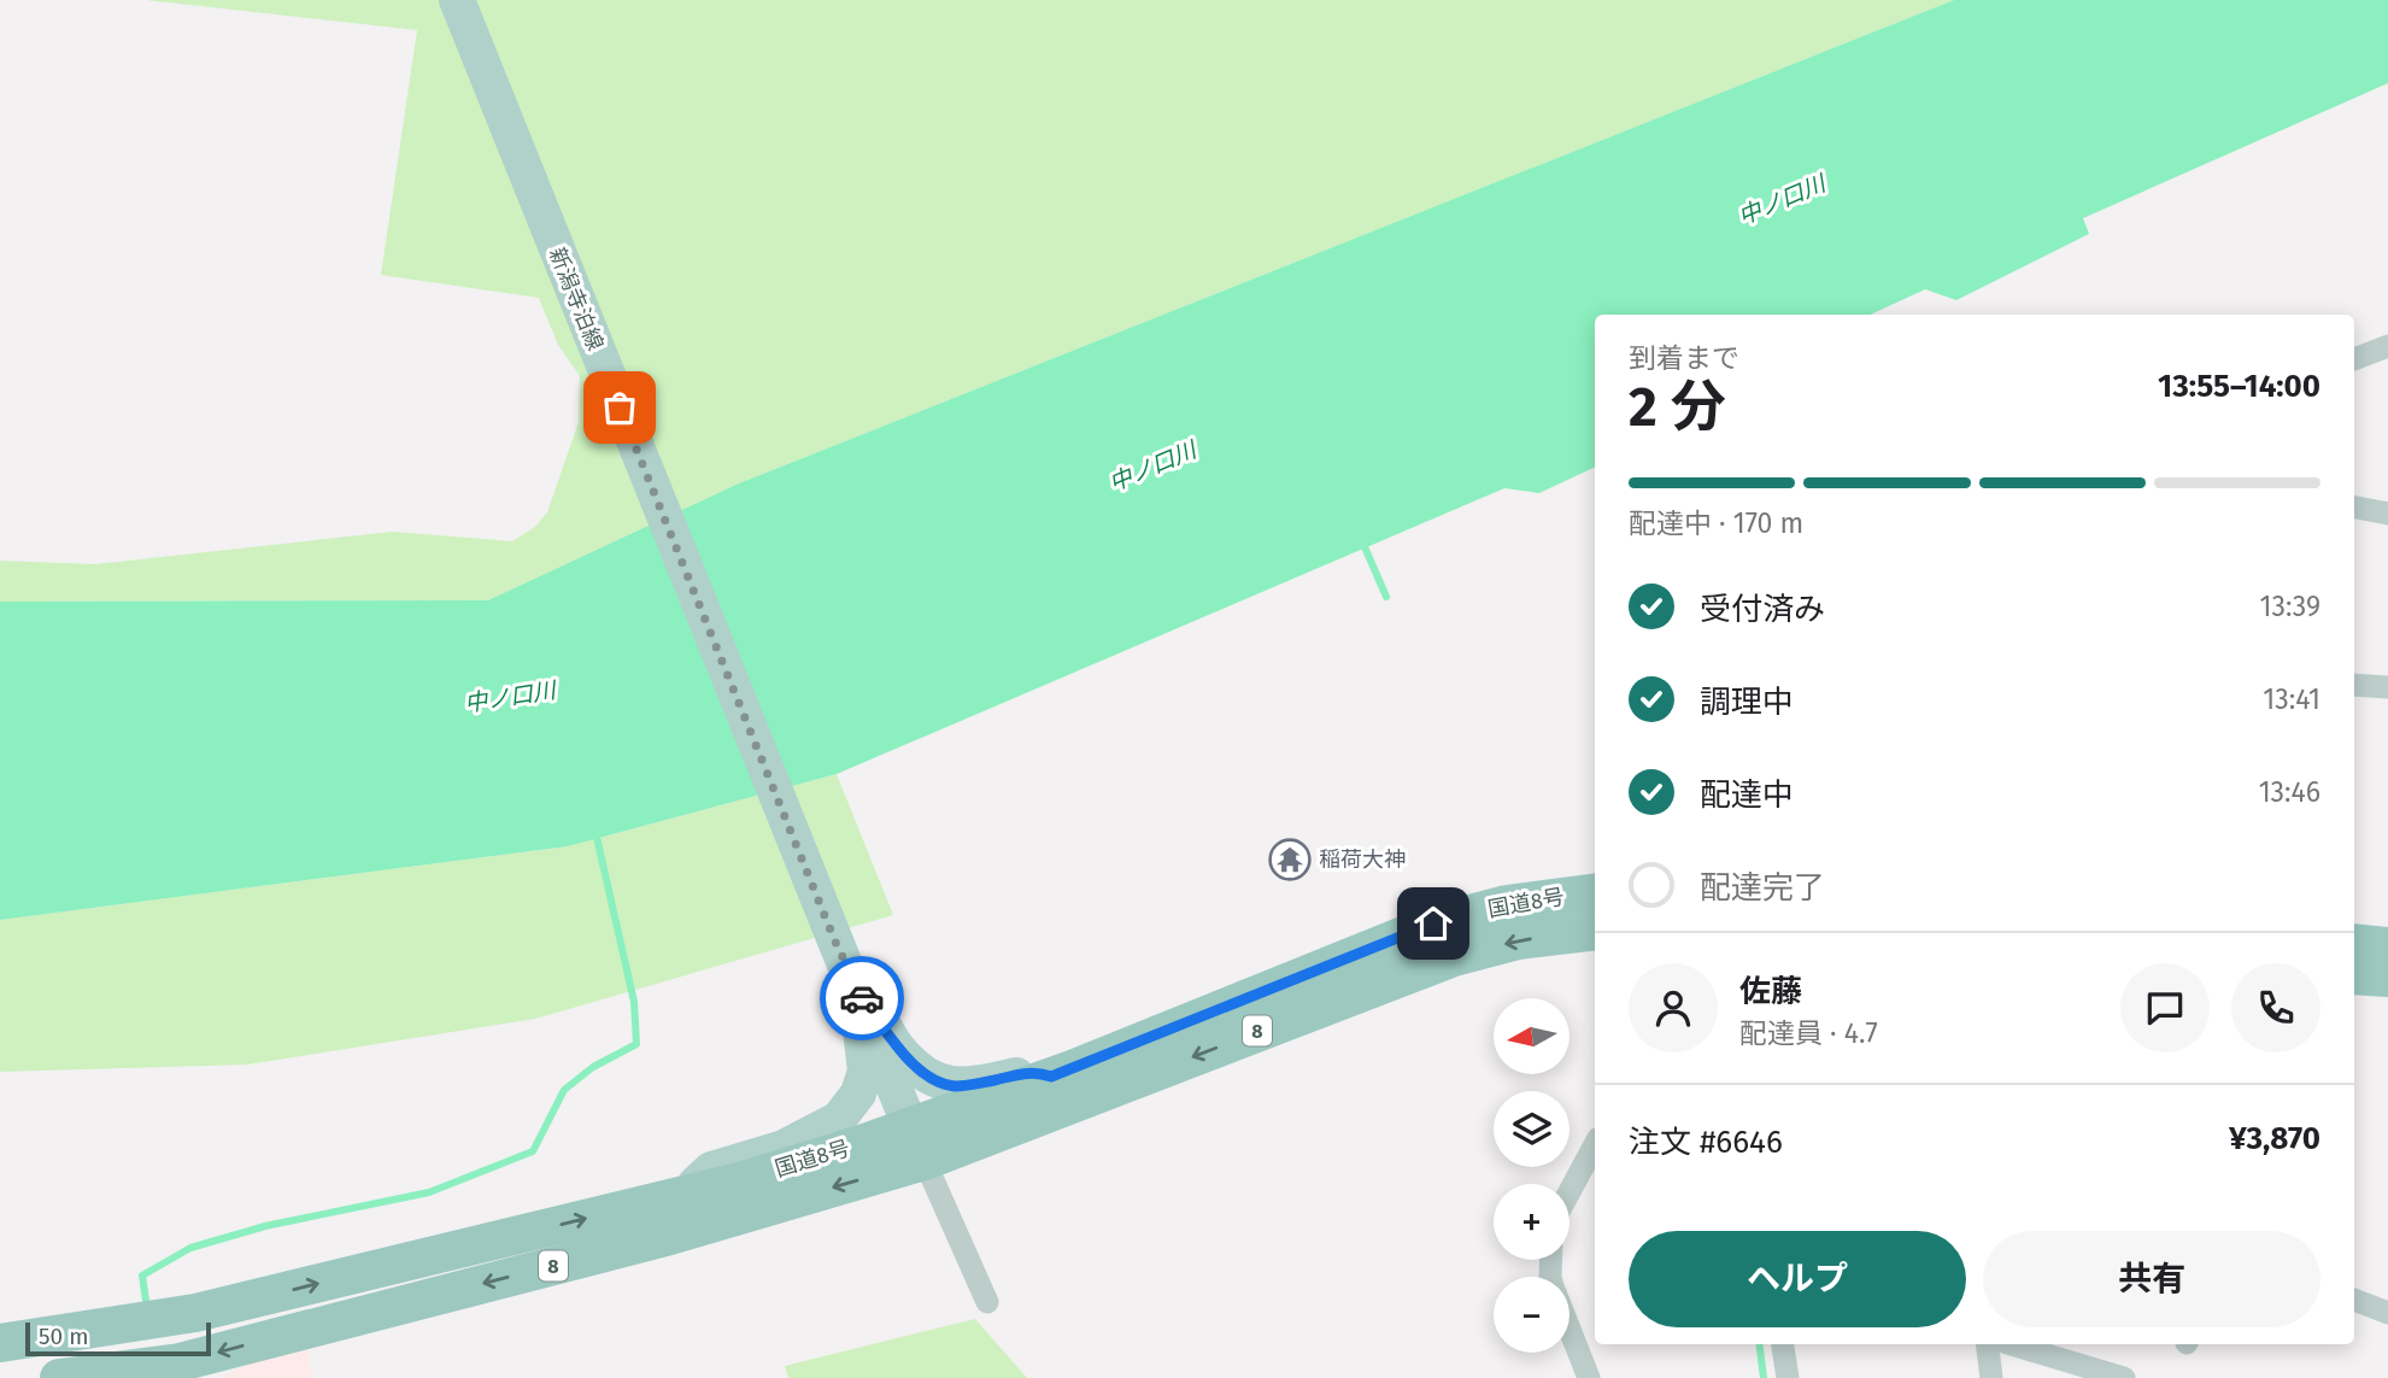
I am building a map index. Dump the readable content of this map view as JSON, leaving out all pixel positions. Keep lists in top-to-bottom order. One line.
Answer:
{"streets":{"highway":["国道8号","8"],"main road":["新潟寺泊線"]},"crossings":[["新潟寺泊線","国道8号"]],"water":["中ノ口川"],"places":{"temple":["稲荷大神"]},"scale_bar":"50 m","north":"left","page":{"heading":["2 分","到着まで","13:55–14:00"],"panel":["佐藤","配達員 · 4.7","注文 #6646","¥3,870"],"bar":"配達中 · 170 m","list":[["受付済み","13:39"],["調理中","13:41"],["配達中","13:46"],"配達完了"],"map_buttons":["+","−"],"buttons":["ヘルプ","共有"],"scale":"50 m"}}
